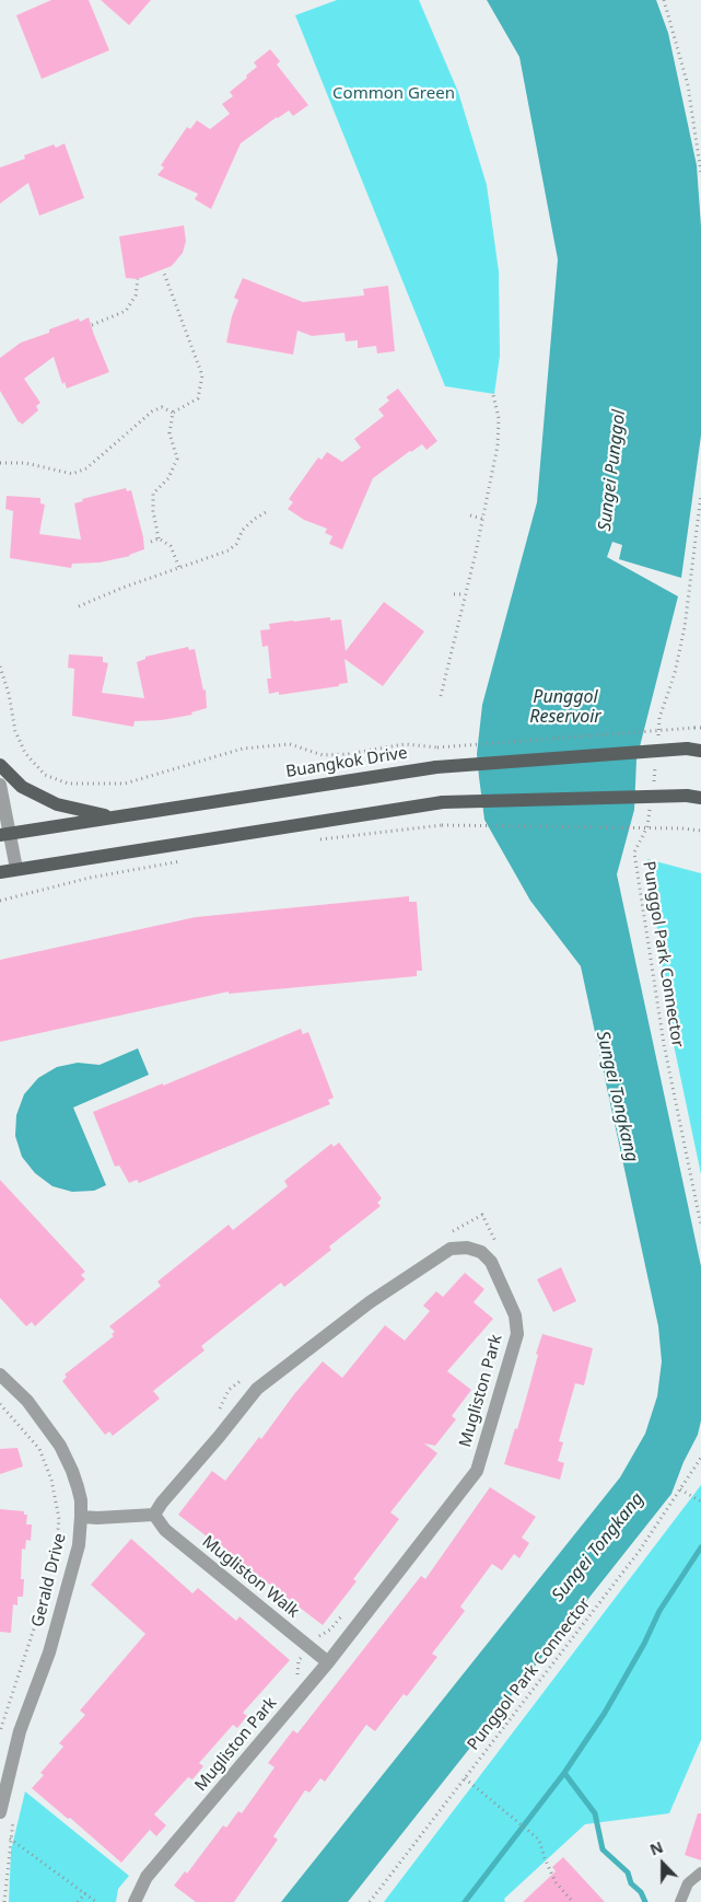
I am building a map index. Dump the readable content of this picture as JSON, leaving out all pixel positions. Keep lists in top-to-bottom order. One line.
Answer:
{"streets":{"main road":["Buangkok Drive"],"street":["Mugliston Park","Mugliston Walk","Gerald Drive"],"path":["Punggol Park Connector"]},"crossings":[["Mugliston Park","Mugliston Walk"]],"water":["Sungei Punggol","Punggol Reservoir","Sungei Tongkang"],"parks":["Common Green"],"north":"top"}
